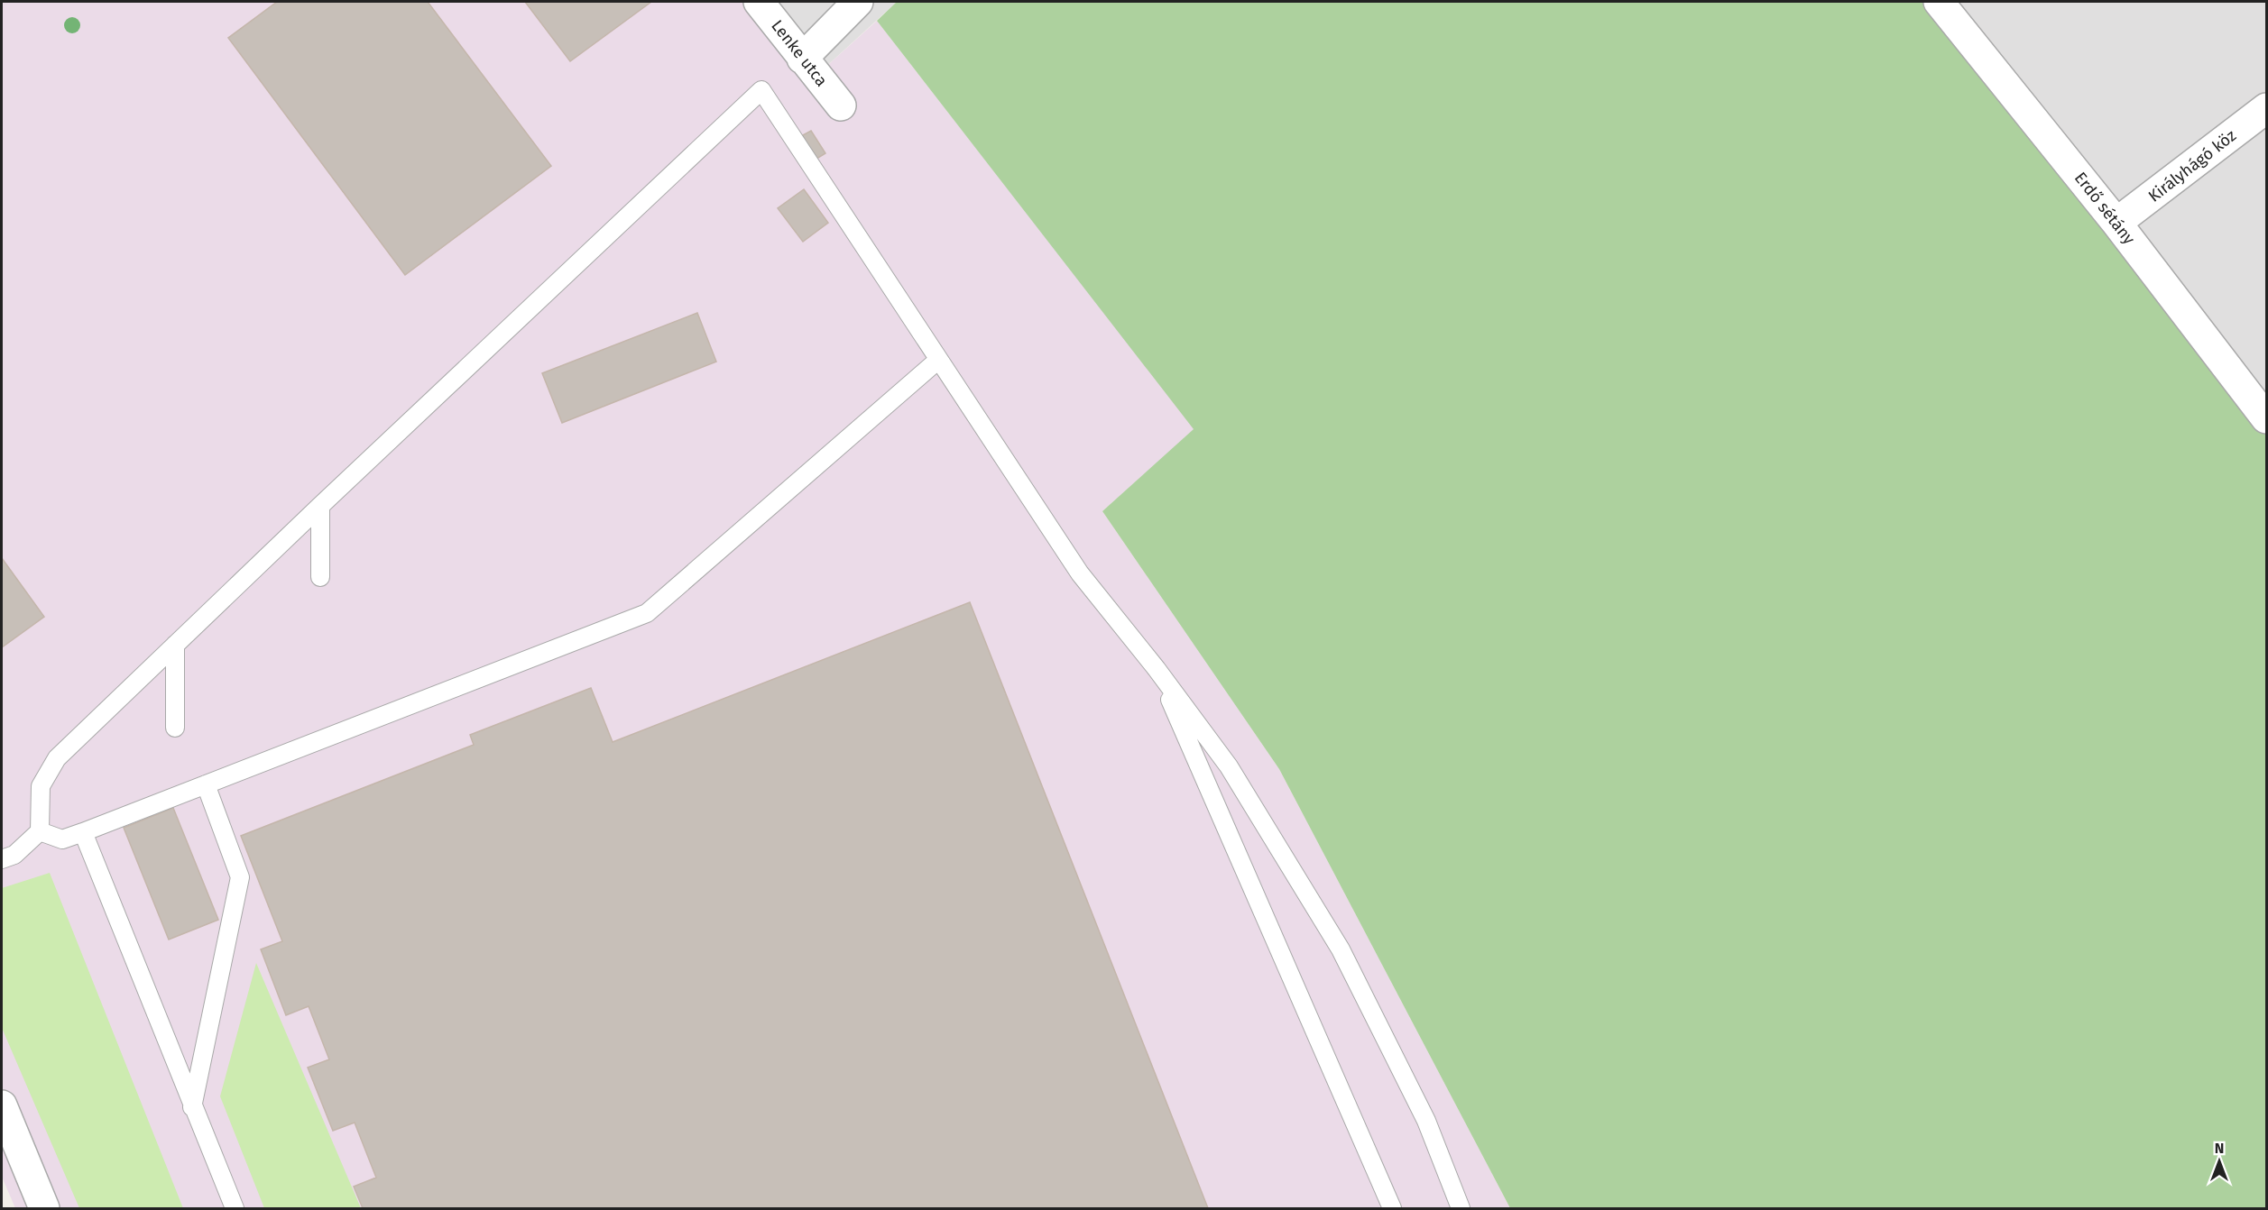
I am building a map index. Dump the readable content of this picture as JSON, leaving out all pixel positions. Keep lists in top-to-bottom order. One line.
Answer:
{"streets":{"street":["Lenke utca","Királyhágó köz","Erdő sétány"]},"crossings":[["Királyhágó köz","Erdő sétány"]],"north":"top"}
